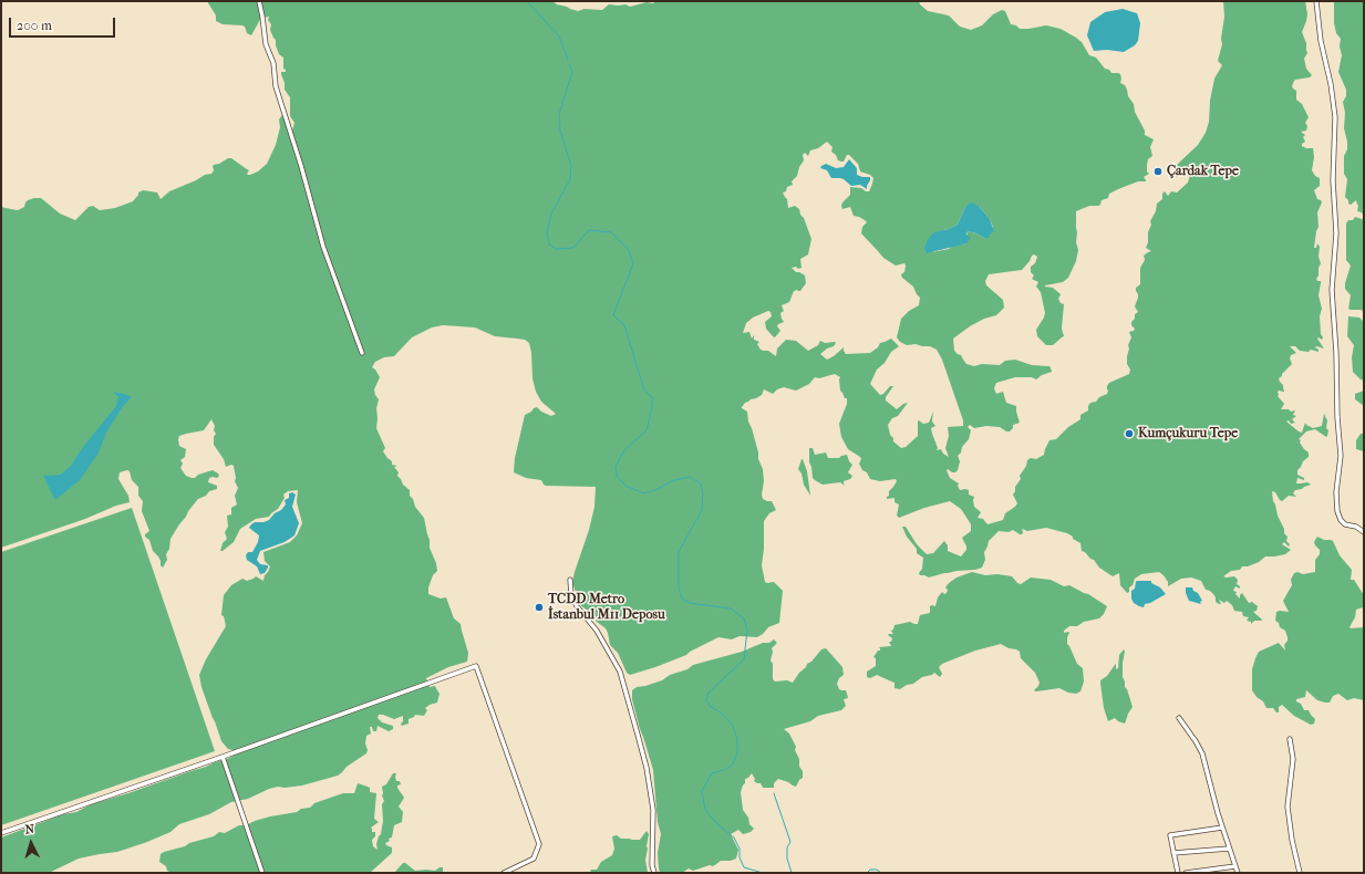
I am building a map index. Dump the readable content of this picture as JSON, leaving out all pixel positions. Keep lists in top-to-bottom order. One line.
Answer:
{"places":["Çardak Tepe","Kumçukuru Tepe","TCDD Metro İstanbul M11 Deposu"],"scale_bar":"200 m","north":"top"}
